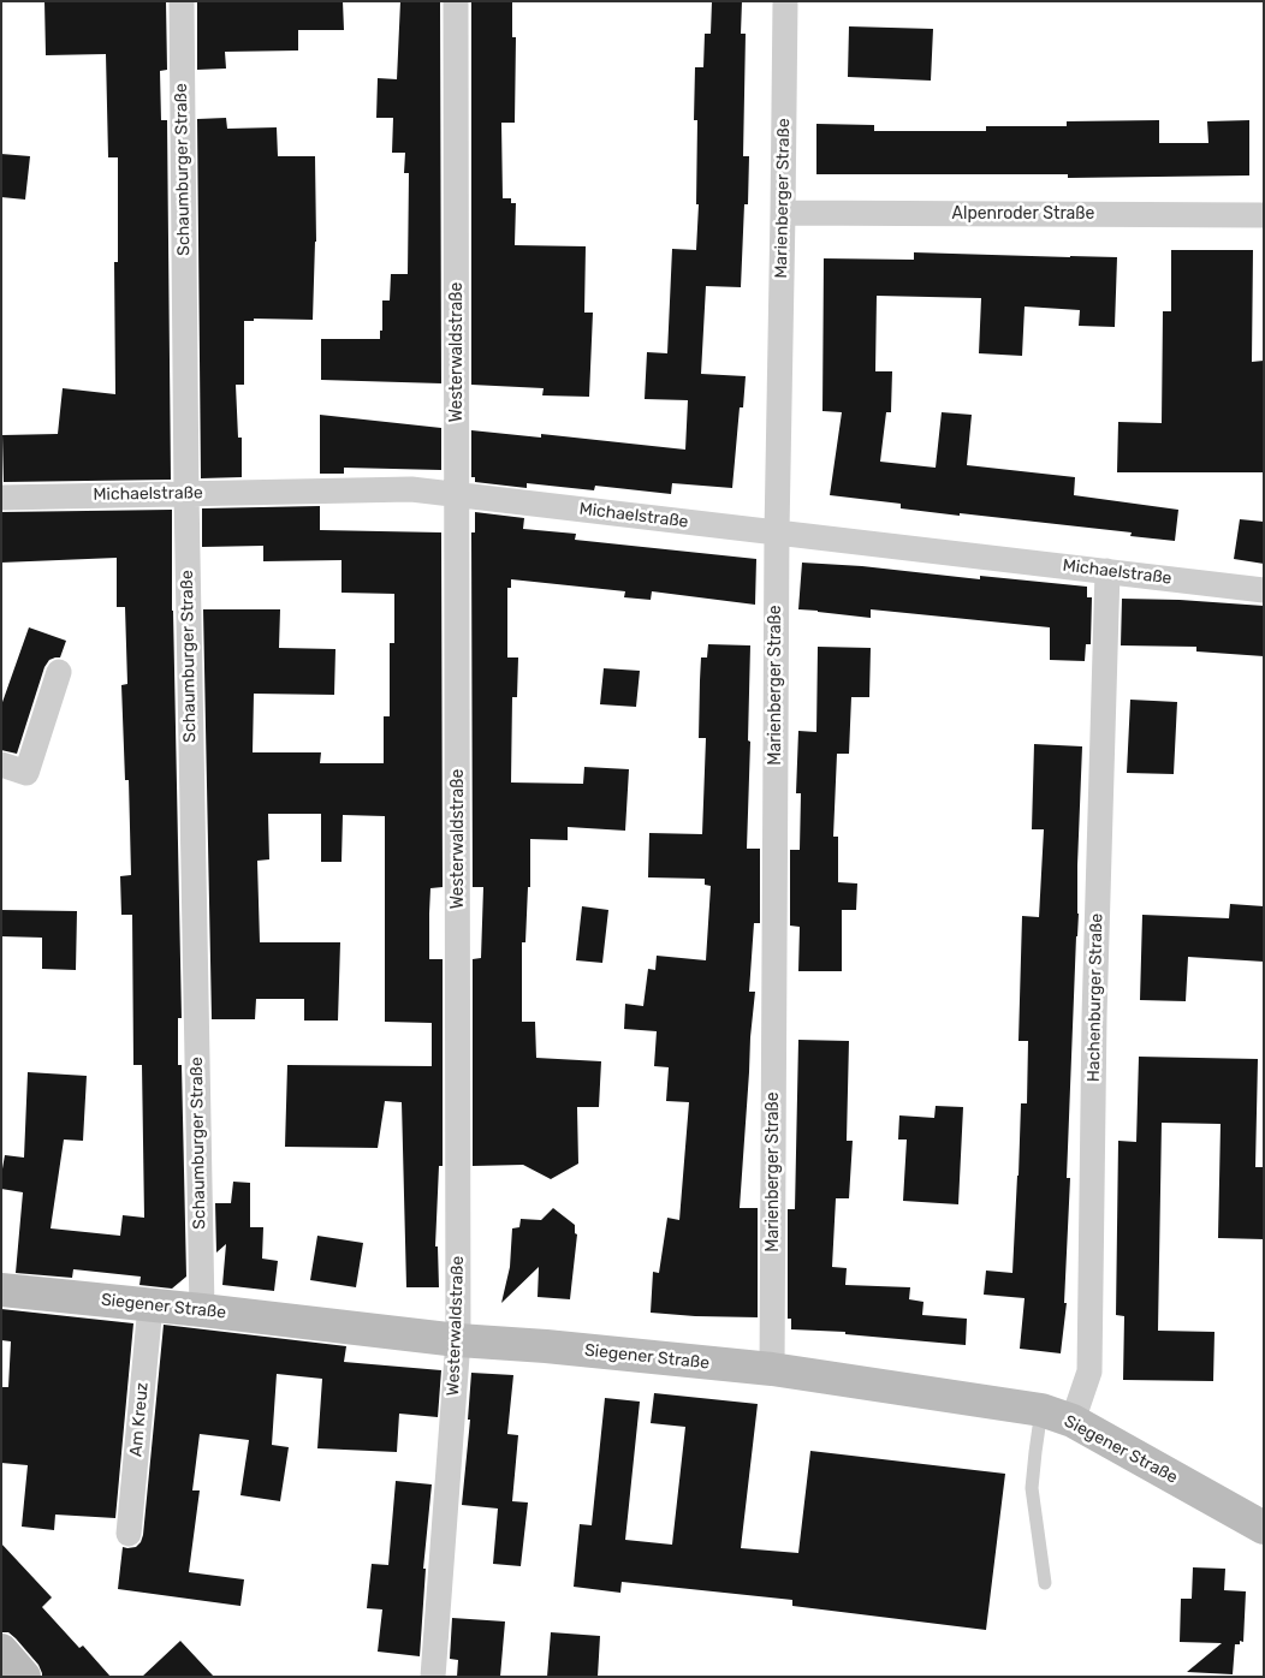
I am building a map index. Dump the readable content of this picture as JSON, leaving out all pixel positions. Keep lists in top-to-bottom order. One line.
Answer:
{"streets":{"main road":["Siegener Straße"],"street":["Schaumburger Straße","Marienberger Straße","Alpenroder Straße","Westerwaldstraße","Michaelstraße","Hachenburger Straße","Am Kreuz"]},"crossings":[["Schaumburger Straße","Michaelstraße"],["Schaumburger Straße","Siegener Straße"],["Marienberger Straße","Alpenroder Straße"],["Marienberger Straße","Michaelstraße"],["Marienberger Straße","Siegener Straße"],["Westerwaldstraße","Michaelstraße"],["Westerwaldstraße","Siegener Straße"],["Michaelstraße","Hachenburger Straße"],["Hachenburger Straße","Siegener Straße"],["Siegener Straße","Am Kreuz"]]}
